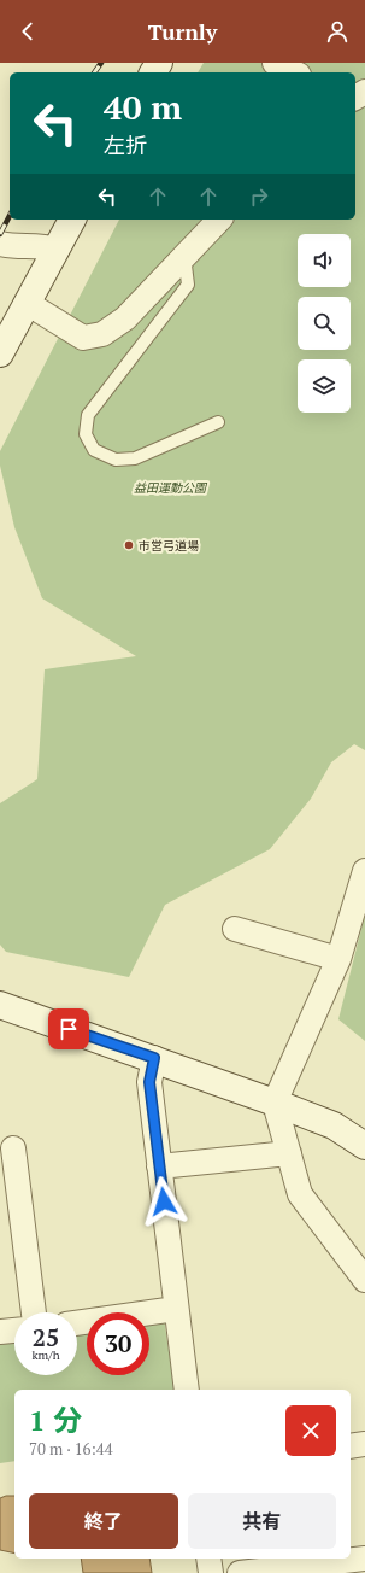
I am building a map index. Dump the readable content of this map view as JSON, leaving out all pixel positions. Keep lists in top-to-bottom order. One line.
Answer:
{"parks":["益田運動公園"],"places":["市営弓道場"],"page":{"header":"Turnly","turn":["40 m","左折"],"speed":"25 km/h","limit":"30","heading":["1 分","70 m · 16:44"],"buttons":["終了","共有"]}}
